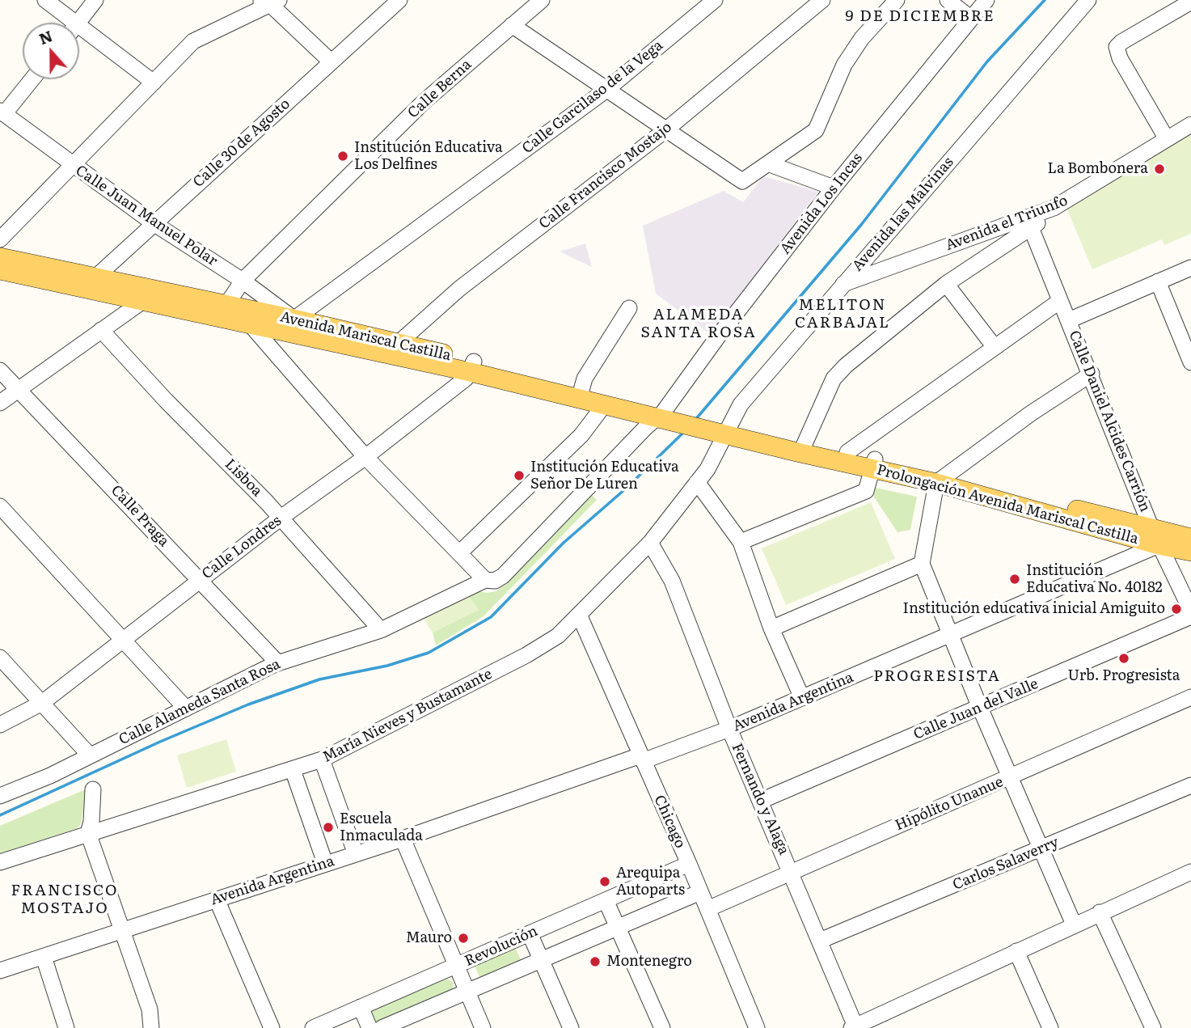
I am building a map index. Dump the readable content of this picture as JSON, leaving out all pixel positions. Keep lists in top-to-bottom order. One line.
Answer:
{"streets":{"main road":["Avenida Mariscal Castilla","Prolongación Avenida Mariscal Castilla"],"street":["Calle Berna","Calle Garcilaso de la Vega","Calle 30 de Agosto","Calle Francisco Mostajo","Avenida Los Incas","Avenida las Malvinas","Calle Juan Manuel Polar","Avenida el Triunfo","Calle Daniel Alcides Carrión","Lisboa","Calle Praga","Calle Londres","Calle Alameda Santa Rosa","Avenida Argentina","Calle Juan del Valle","María Nieves y Bustamante","Fernando y Alaga","Hipólito Unanue","Chicago","Carlos Salaverry","Revolución"]},"crossings":[["Calle Berna","Calle Juan Manuel Polar"],["Calle Berna","Avenida Mariscal Castilla"],["Calle Garcilaso de la Vega","Calle Juan Manuel Polar"],["Calle Garcilaso de la Vega","Avenida Mariscal Castilla"],["Calle 30 de Agosto","Calle Juan Manuel Polar"],["Calle 30 de Agosto","Avenida Mariscal Castilla"],["Calle Francisco Mostajo","Avenida Mariscal Castilla"],["Avenida Los Incas","Avenida Mariscal Castilla"],["Avenida Los Incas","Calle Alameda Santa Rosa"],["Avenida las Malvinas","Avenida el Triunfo"],["Avenida las Malvinas","Avenida Mariscal Castilla"],["Avenida las Malvinas","Prolongación Avenida Mariscal Castilla"],["Avenida las Malvinas","María Nieves y Bustamante"],["Calle Juan Manuel Polar","Avenida Mariscal Castilla"],["Avenida Mariscal Castilla","Prolongación Avenida Mariscal Castilla"],["Avenida Mariscal Castilla","Calle Londres"],["Avenida Mariscal Castilla","Calle Alameda Santa Rosa"],["Avenida Mariscal Castilla","María Nieves y Bustamante"],["Calle Daniel Alcides Carrión","Prolongación Avenida Mariscal Castilla"],["Calle Daniel Alcides Carrión","Avenida Argentina"],["Lisboa","Calle Londres"],["Lisboa","Calle Alameda Santa Rosa"],["Prolongación Avenida Mariscal Castilla","Avenida Argentina"],["Prolongación Avenida Mariscal Castilla","María Nieves y Bustamante"],["Calle Praga","Calle Londres"],["Calle Praga","Calle Alameda Santa Rosa"],["Avenida Argentina","Fernando y Alaga"],["Avenida Argentina","Chicago"],["Calle Juan del Valle","Fernando y Alaga"],["María Nieves y Bustamante","Fernando y Alaga"],["María Nieves y Bustamante","Chicago"],["Fernando y Alaga","Hipólito Unanue"],["Fernando y Alaga","Carlos Salaverry"],["Hipólito Unanue","Chicago"],["Chicago","Revolución"]],"districts":["9 DE DICIEMBRE","MELITON CARBAJAL","ALAMEDA SANTA ROSA","PROGRESISTA","FRANCISCO MOSTAJO"],"places":["Institución Educativa Los Delfines","La Bombonera","Institución Educativa Señor De Luren","Institución Educativa No. 40182","Institución educativa inicial Amiguito","Urb. Progresista","Escuela Inmaculada","Arequipa Autoparts","Mauro","Montenegro"],"north":"top"}
